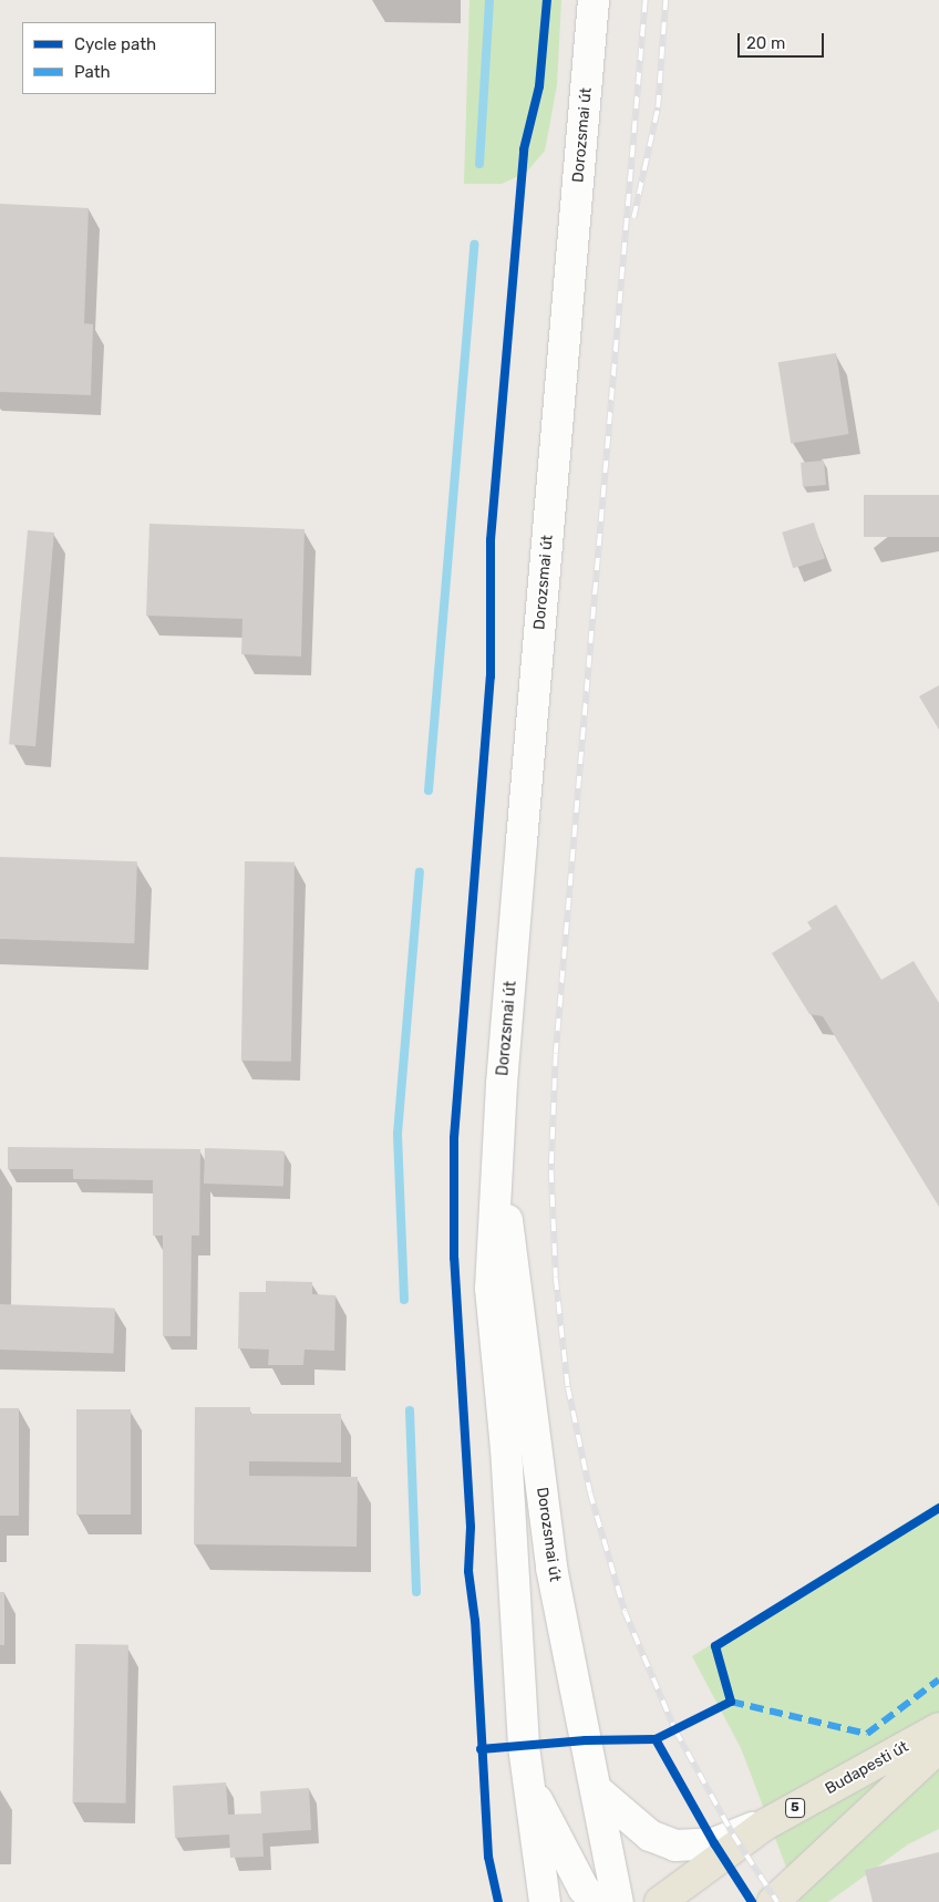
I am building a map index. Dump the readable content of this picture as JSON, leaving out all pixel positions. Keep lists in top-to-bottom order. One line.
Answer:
{"streets":{"main road":["Dorozsmai út","Budapesti út","5"]},"legend":["Cycle path","Path"],"scale_bar":"20 m"}
